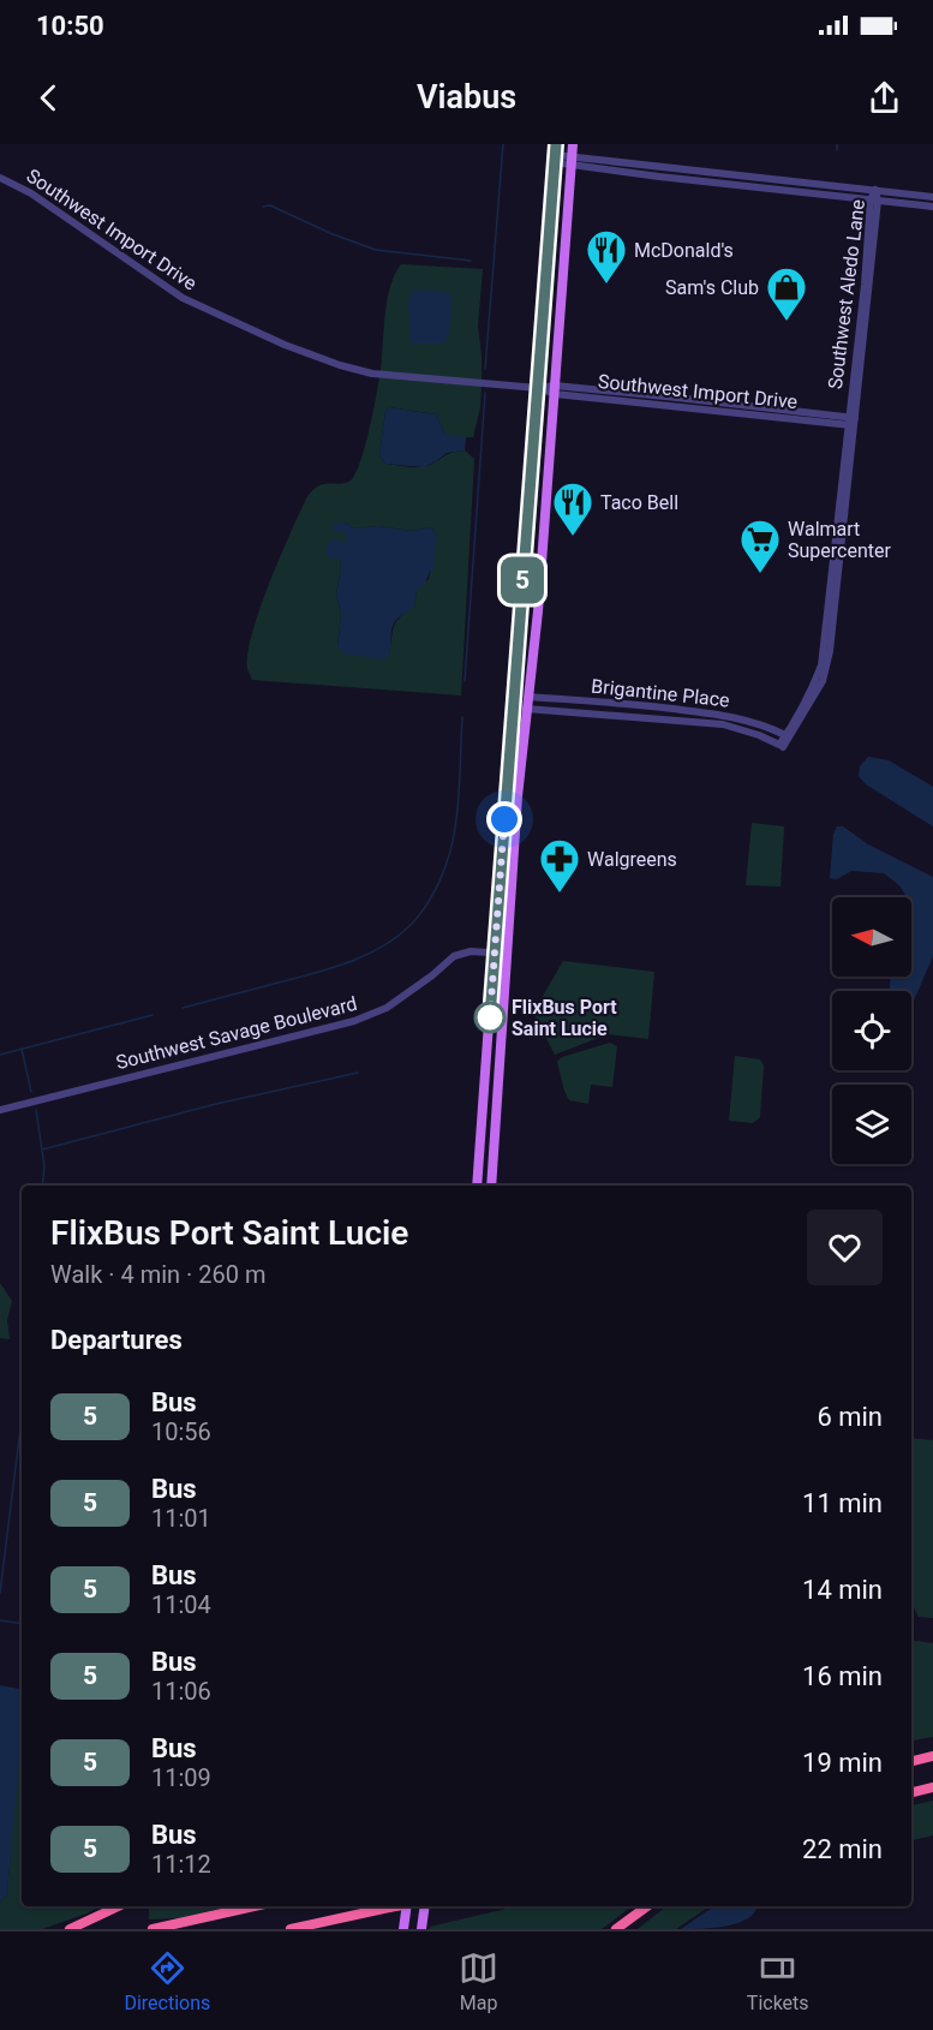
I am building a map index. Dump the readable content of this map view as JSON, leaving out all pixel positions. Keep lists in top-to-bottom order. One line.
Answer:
{"streets":{"street":["Southwest Import Drive","Southwest Aledo Lane","Brigantine Place","Southwest Savage Boulevard"]},"crossings":[["Southwest Import Drive","Southwest Aledo Lane"],["Southwest Aledo Lane","Brigantine Place"]],"places":{"restaurant":["McDonald's","Taco Bell"],"shop":["Sam's Club"],"supermarket":["Walmart Supercenter"],"pharmacy":["Walgreens"],"other":["FlixBus Port Saint Lucie"]},"lines":["bus line 5"],"north":"left","page":{"status":"10:50","header":"Viabus","on_map":"5","heading":[["FlixBus Port Saint Lucie","Walk · 4 min · 260 m"],"Departures"],"list":[{"mark":"5","name":"Bus","note":"10:56","value":"6 min"},{"mark":"5","name":"Bus","note":"11:01","value":"11 min"},{"mark":"5","name":"Bus","note":"11:04","value":"14 min"},{"mark":"5","name":"Bus","note":"11:06","value":"16 min"},{"mark":"5","name":"Bus","note":"11:09","value":"19 min"},{"mark":"5","name":"Bus","note":"11:12","value":"22 min"}],"tabs":["Directions","Map","Tickets"]}}
